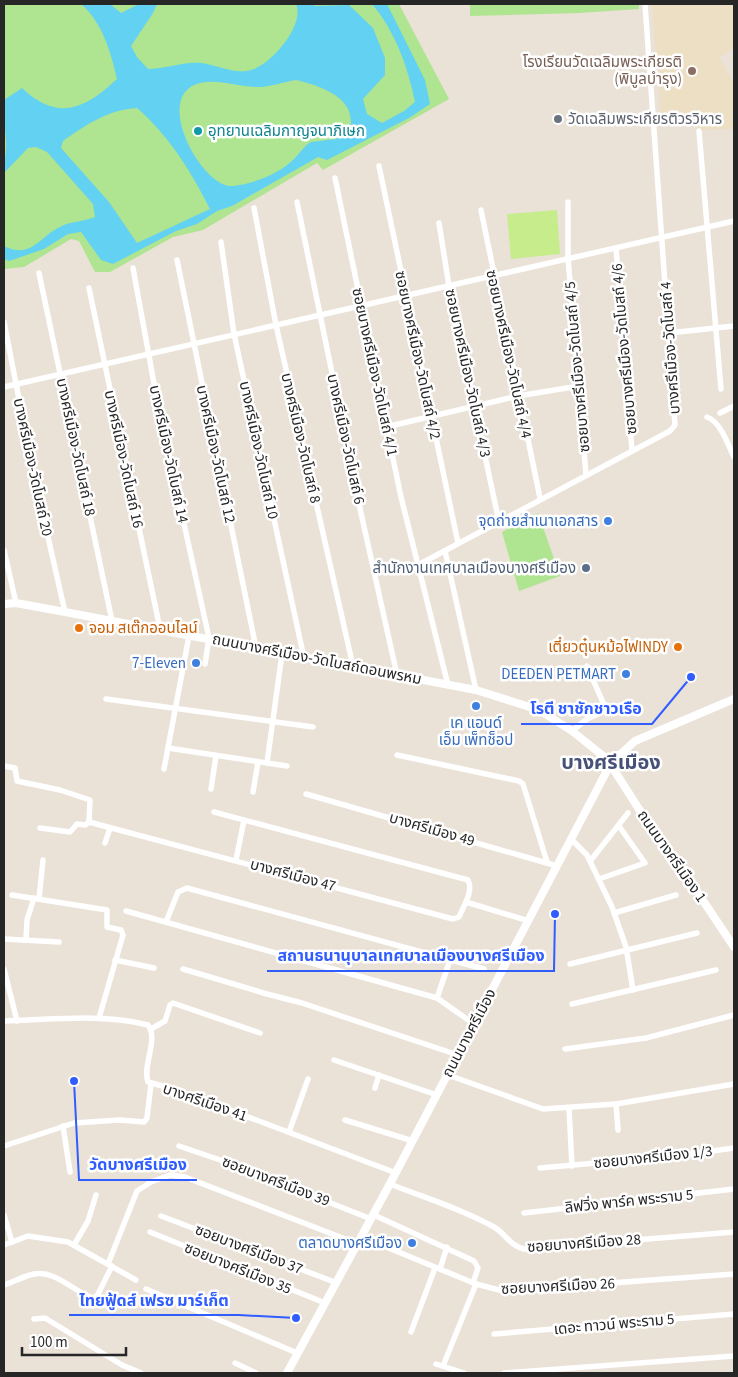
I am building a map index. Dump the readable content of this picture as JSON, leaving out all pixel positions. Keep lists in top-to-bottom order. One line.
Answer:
{"streets":{"street":["บางศรีเมือง-วัดโบสถ์ 4","ซอยบางศรีเมือง-วัดโบสถ์ 4/6","ซอยบางศรีเมือง-วัดโบสถ์ 4/4","ซอยบางศรีเมือง-วัดโบสถ์ 4/2","ซอยบางศรีเมือง-วัดโบสถ์ 4/5","ซอยบางศรีเมือง-วัดโบสถ์ 4/1","ซอยบางศรีเมือง-วัดโบสถ์ 4/3","บางศรีเมือง-วัดโบสถ์ 8","บางศรีเมือง-วัดโบสถ์ 6","บางศรีเมือง-วัดโบสถ์ 18","บางศรีเมือง-วัดโบสถ์ 10","บางศรีเมือง-วัดโบสถ์ 14","บางศรีเมือง-วัดโบสถ์ 12","บางศรีเมือง-วัดโบสถ์ 16","บางศรีเมือง-วัดโบสถ์ 20","ถนนบางศรีเมือง-วัดโบสถ์ดอนพรหม","บางศรีเมือง 49","ถนนบางศรีเมือง 1","บางศรีเมือง 47","ถนนบางศรีเมือง","บางศรีเมือง 41","ซอยบางศรีเมือง 1/3","ซอยบางศรีเมือง 39","ลิฟวิ่ง พาร์ค พระราม 5","ซอยบางศรีเมือง 28","ซอยบางศรีเมือง 37","ซอยบางศรีเมือง 35","ซอยบางศรีเมือง 26","เดอะ ทาวน์ พระราม 5"]},"crossings":[["บางศรีเมือง-วัดโบสถ์ 4","ซอยบางศรีเมือง-วัดโบสถ์ 4/6"],["บางศรีเมือง-วัดโบสถ์ 4","ซอยบางศรีเมือง-วัดโบสถ์ 4/4"],["บางศรีเมือง-วัดโบสถ์ 4","ซอยบางศรีเมือง-วัดโบสถ์ 4/2"],["บางศรีเมือง-วัดโบสถ์ 4","ซอยบางศรีเมือง-วัดโบสถ์ 4/5"],["บางศรีเมือง-วัดโบสถ์ 4","ซอยบางศรีเมือง-วัดโบสถ์ 4/1"],["บางศรีเมือง-วัดโบสถ์ 4","ซอยบางศรีเมือง-วัดโบสถ์ 4/3"],["บางศรีเมือง-วัดโบสถ์ 8","ถนนบางศรีเมือง-วัดโบสถ์ดอนพรหม"],["บางศรีเมือง-วัดโบสถ์ 6","ถนนบางศรีเมือง-วัดโบสถ์ดอนพรหม"],["บางศรีเมือง-วัดโบสถ์ 18","ถนนบางศรีเมือง-วัดโบสถ์ดอนพรหม"],["บางศรีเมือง-วัดโบสถ์ 10","ถนนบางศรีเมือง-วัดโบสถ์ดอนพรหม"],["บางศรีเมือง-วัดโบสถ์ 14","ถนนบางศรีเมือง-วัดโบสถ์ดอนพรหม"],["บางศรีเมือง-วัดโบสถ์ 12","ถนนบางศรีเมือง-วัดโบสถ์ดอนพรหม"],["บางศรีเมือง-วัดโบสถ์ 16","ถนนบางศรีเมือง-วัดโบสถ์ดอนพรหม"],["บางศรีเมือง-วัดโบสถ์ 20","ถนนบางศรีเมือง-วัดโบสถ์ดอนพรหม"],["ถนนบางศรีเมือง-วัดโบสถ์ดอนพรหม","ถนนบางศรีเมือง 1"],["ถนนบางศรีเมือง-วัดโบสถ์ดอนพรหม","ถนนบางศรีเมือง"],["บางศรีเมือง 49","ถนนบางศรีเมือง"],["ถนนบางศรีเมือง 1","ถนนบางศรีเมือง"],["ถนนบางศรีเมือง","บางศรีเมือง 41"],["ถนนบางศรีเมือง","ซอยบางศรีเมือง 39"],["ถนนบางศรีเมือง","ซอยบางศรีเมือง 28"],["ถนนบางศรีเมือง","ซอยบางศรีเมือง 37"],["ถนนบางศรีเมือง","ซอยบางศรีเมือง 35"],["ถนนบางศรีเมือง","ซอยบางศรีเมือง 26"],["ซอยบางศรีเมือง 39","ซอยบางศรีเมือง 26"]],"districts":["บางศรีเมือง"],"places":["โรงเรียนวัดเฉลิมพระเกียรติ (พิบูลบำรุง)","วัดเฉลิมพระเกียรติวรวิหาร","อุทยานเฉลิมกาญจนาภิเษก","จุดถ่ายสำเนาเอกสาร","สำนักงานเทศบาลเมืองบางศรีเมือง","จอม สเต๊กออนไลน์","เตี๋ยวตุ๋นหม้อไฟINDY","7-Eleven","DEEDEN PETMART","โรตี ชาชักชาวเรือ","เค แอนด์ เอ็ม เพ็ทช็อป","สถานธนานุบาลเทศบาลเมืองบางศรีเมือง","วัดบางศรีเมือง","ตลาดบางศรีเมือง","ไทยฟู้ดส์ เฟรซ มาร์เก็ต"],"scale_bar":"100 m"}
